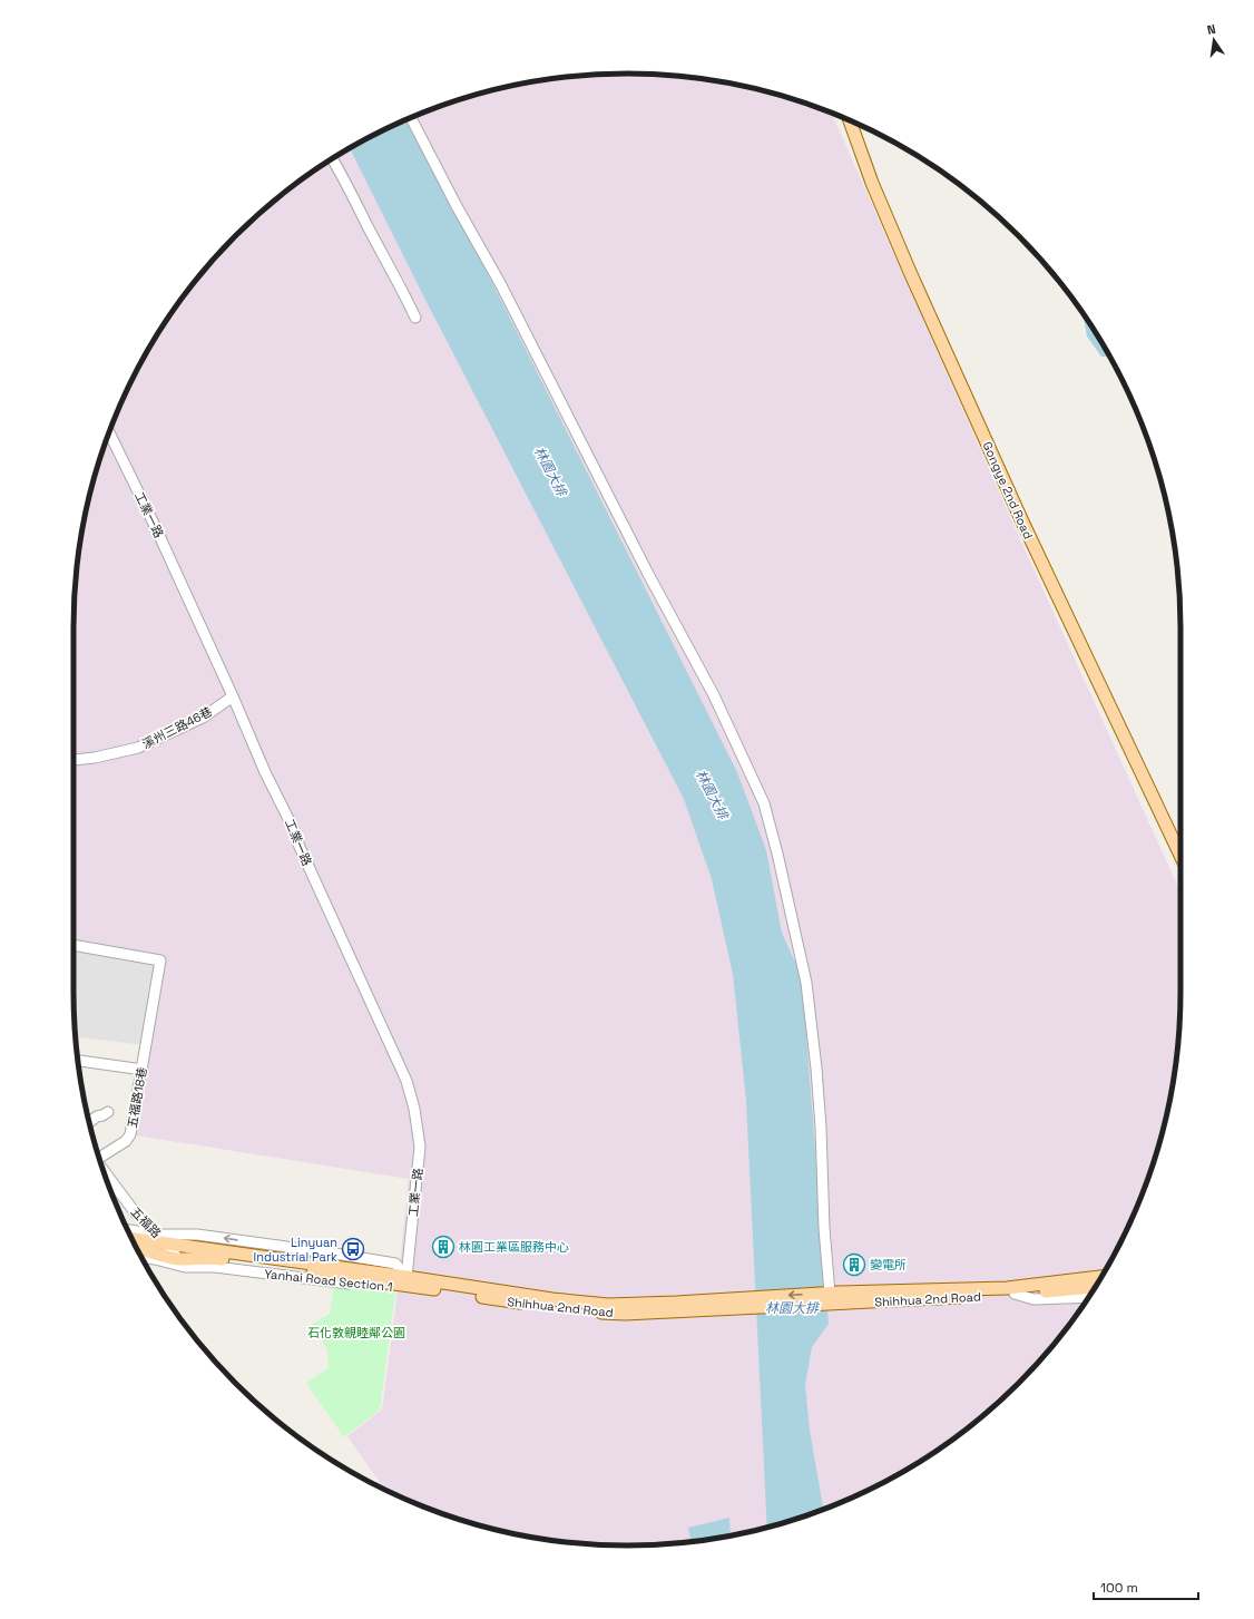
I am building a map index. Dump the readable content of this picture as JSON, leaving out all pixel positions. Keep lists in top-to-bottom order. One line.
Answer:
{"streets":{"main road":["Gongye 2nd Road","Yanhai Road Section 1","Shihhua 2nd Road"],"street":["工業一路","溪州三路46巷","五福路18巷","五福路"]},"crossings":[["工業一路","溪州三路46巷"],["工業一路","Yanhai Road Section 1"],["工業一路","Shihhua 2nd Road"],["五福路","Yanhai Road Section 1"],["Yanhai Road Section 1","Shihhua 2nd Road"]],"water":["林園大排"],"parks":["石化敦親睦鄰公園"],"places":{"building":["林園工業區服務中心","變電所"],"bus stop":["Linyuan Industrial Park"]},"scale_bar":"100 m","north":"top"}
